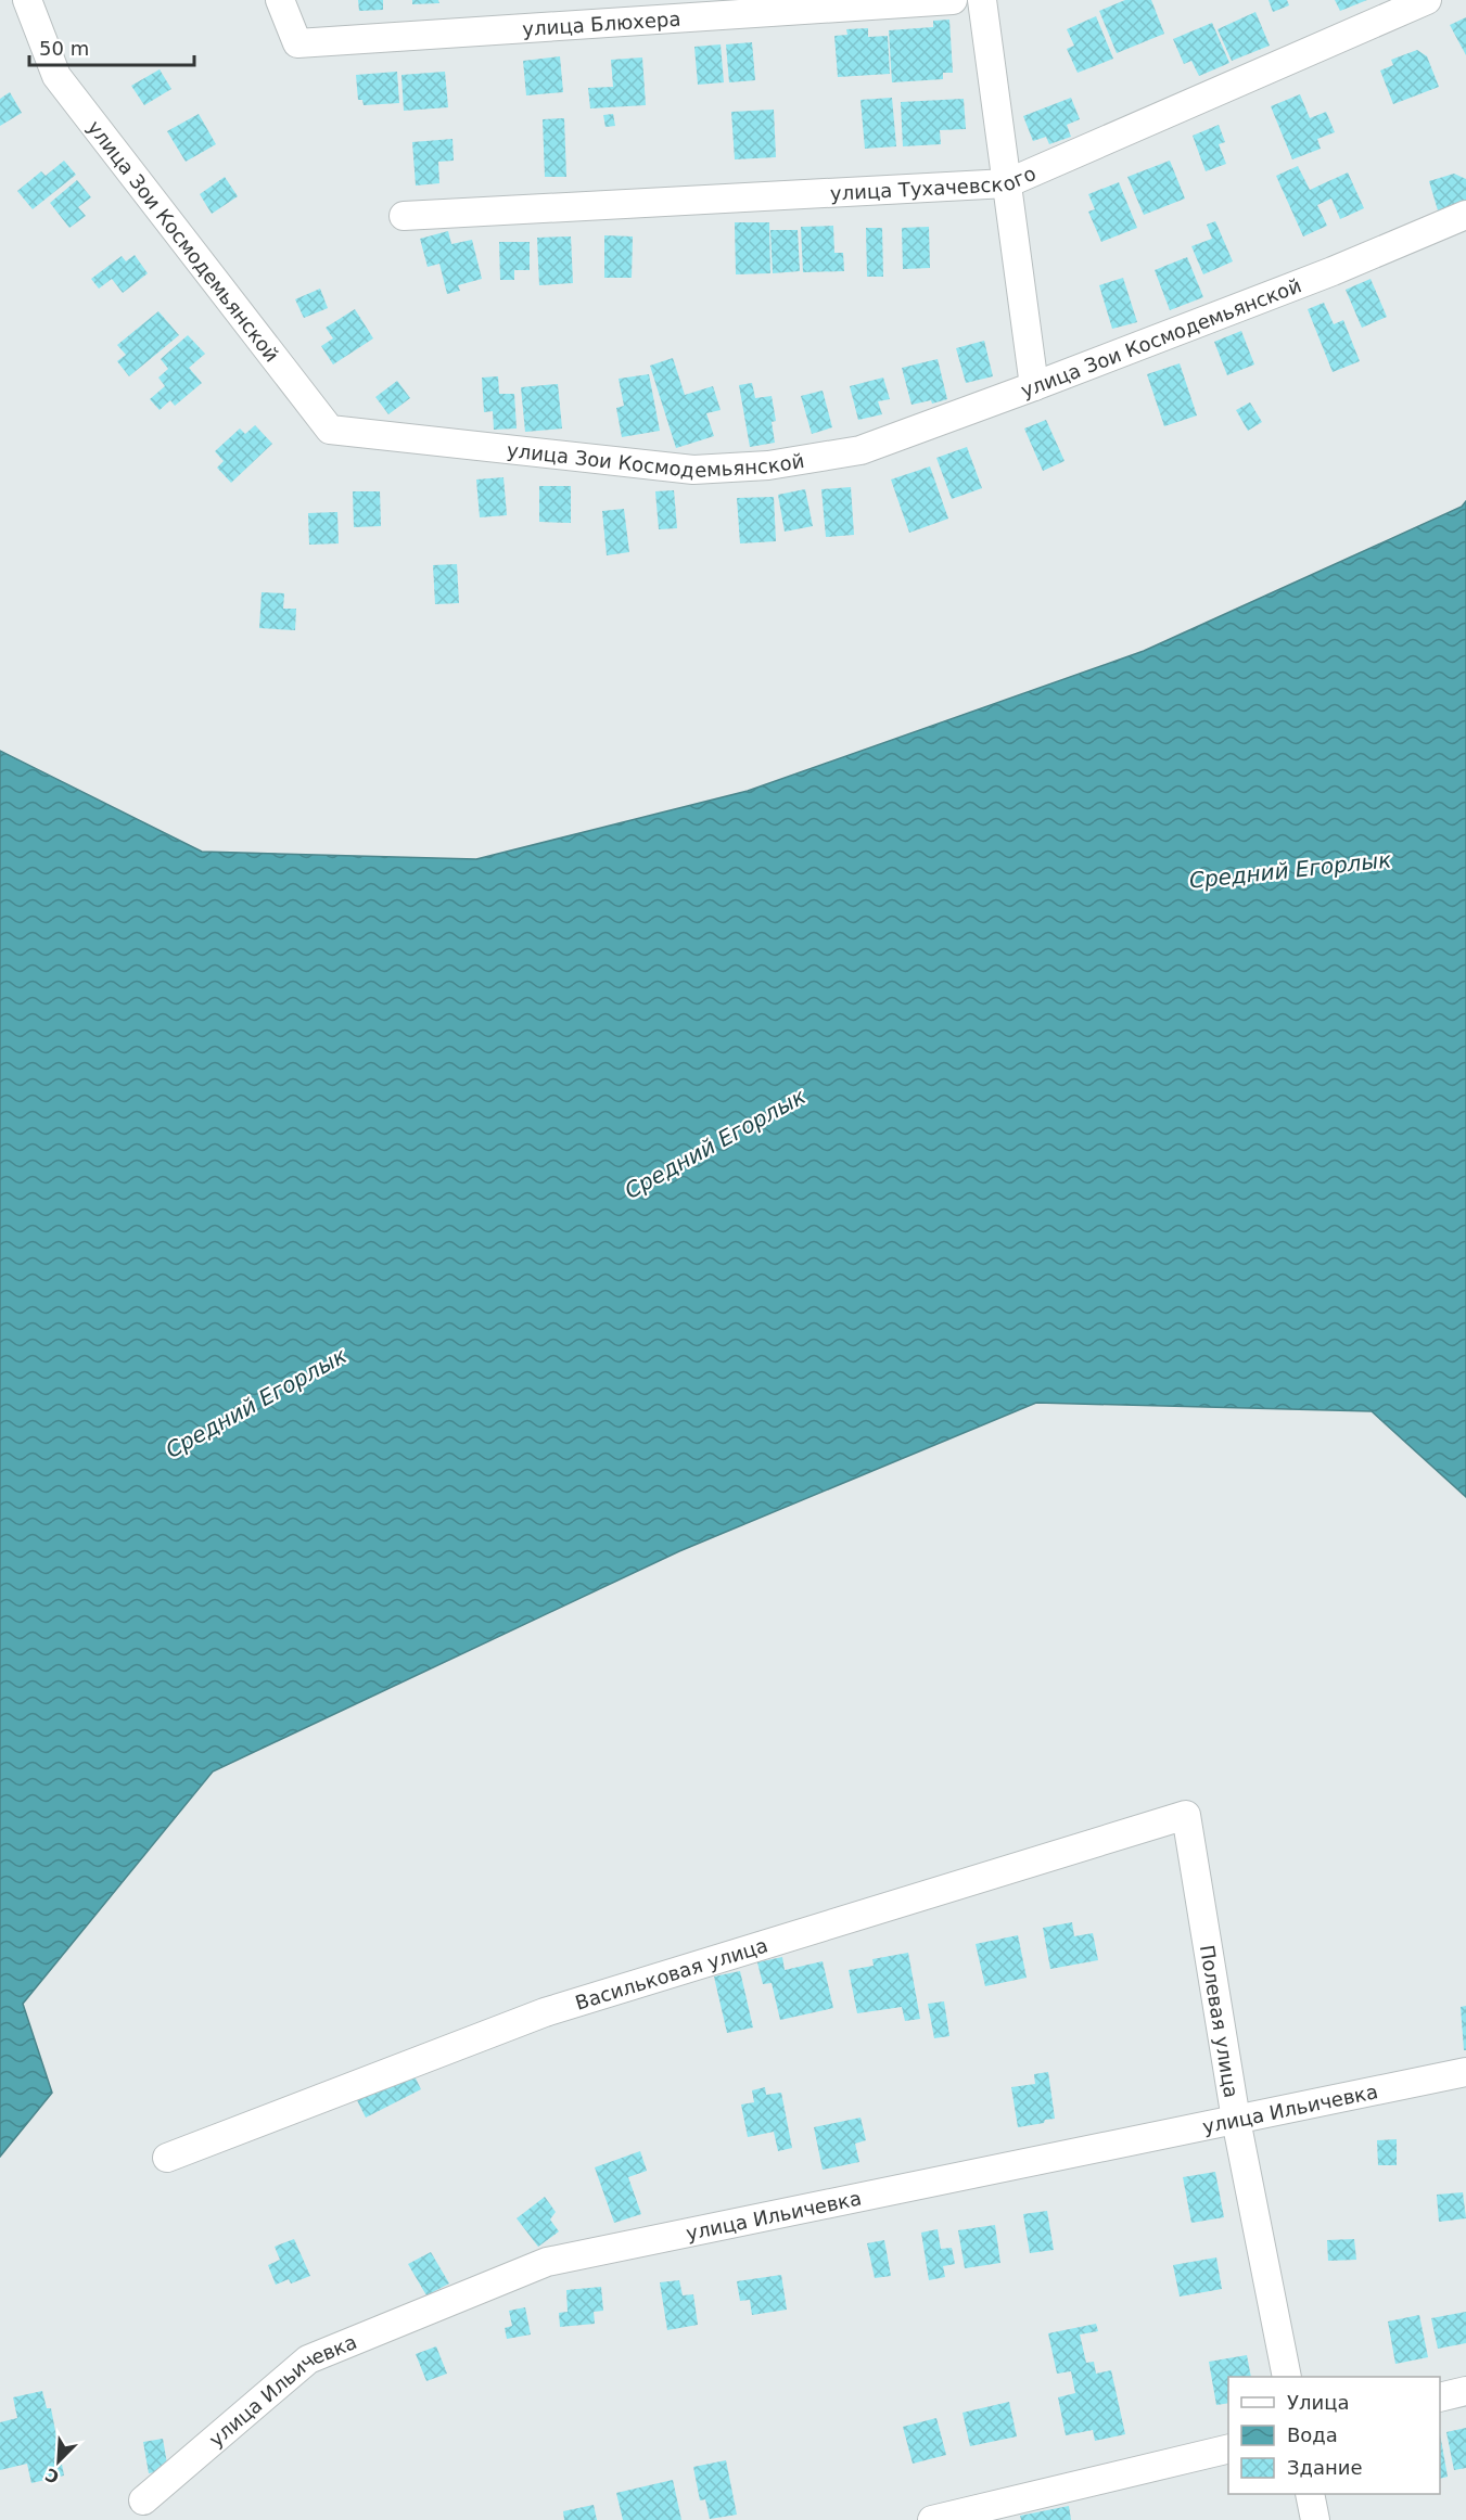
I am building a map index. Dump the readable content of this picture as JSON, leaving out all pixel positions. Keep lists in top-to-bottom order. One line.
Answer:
{"streets":{"street":["улица Блюхера","улица Тухачевского","улица Зои Космодемьянской","Васильковая улица","Полевая улица","улица Ильичевка"]},"crossings":[["Васильковая улица","Полевая улица"],["Полевая улица","улица Ильичевка"]],"water":["Средний Егорлык"],"legend":["Улица","Вода","Здание"],"scale_bar":"50 m","north":"bottom left"}
